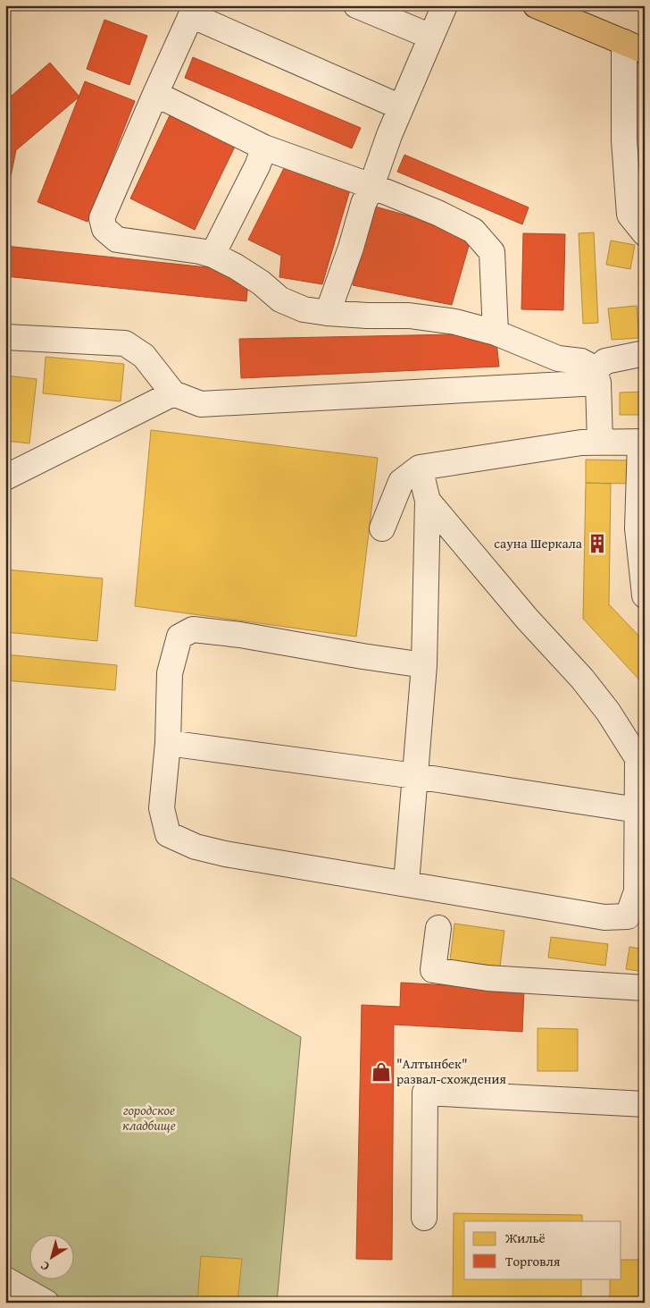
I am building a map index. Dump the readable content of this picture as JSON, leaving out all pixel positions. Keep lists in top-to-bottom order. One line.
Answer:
{"parks":["городское кладбище"],"places":{"building":["сауна Шеркала"],"shop":["\"Алтынбек\" развал-схождения"]},"legend":["Жильё","Торговля"],"north":"bottom left"}
